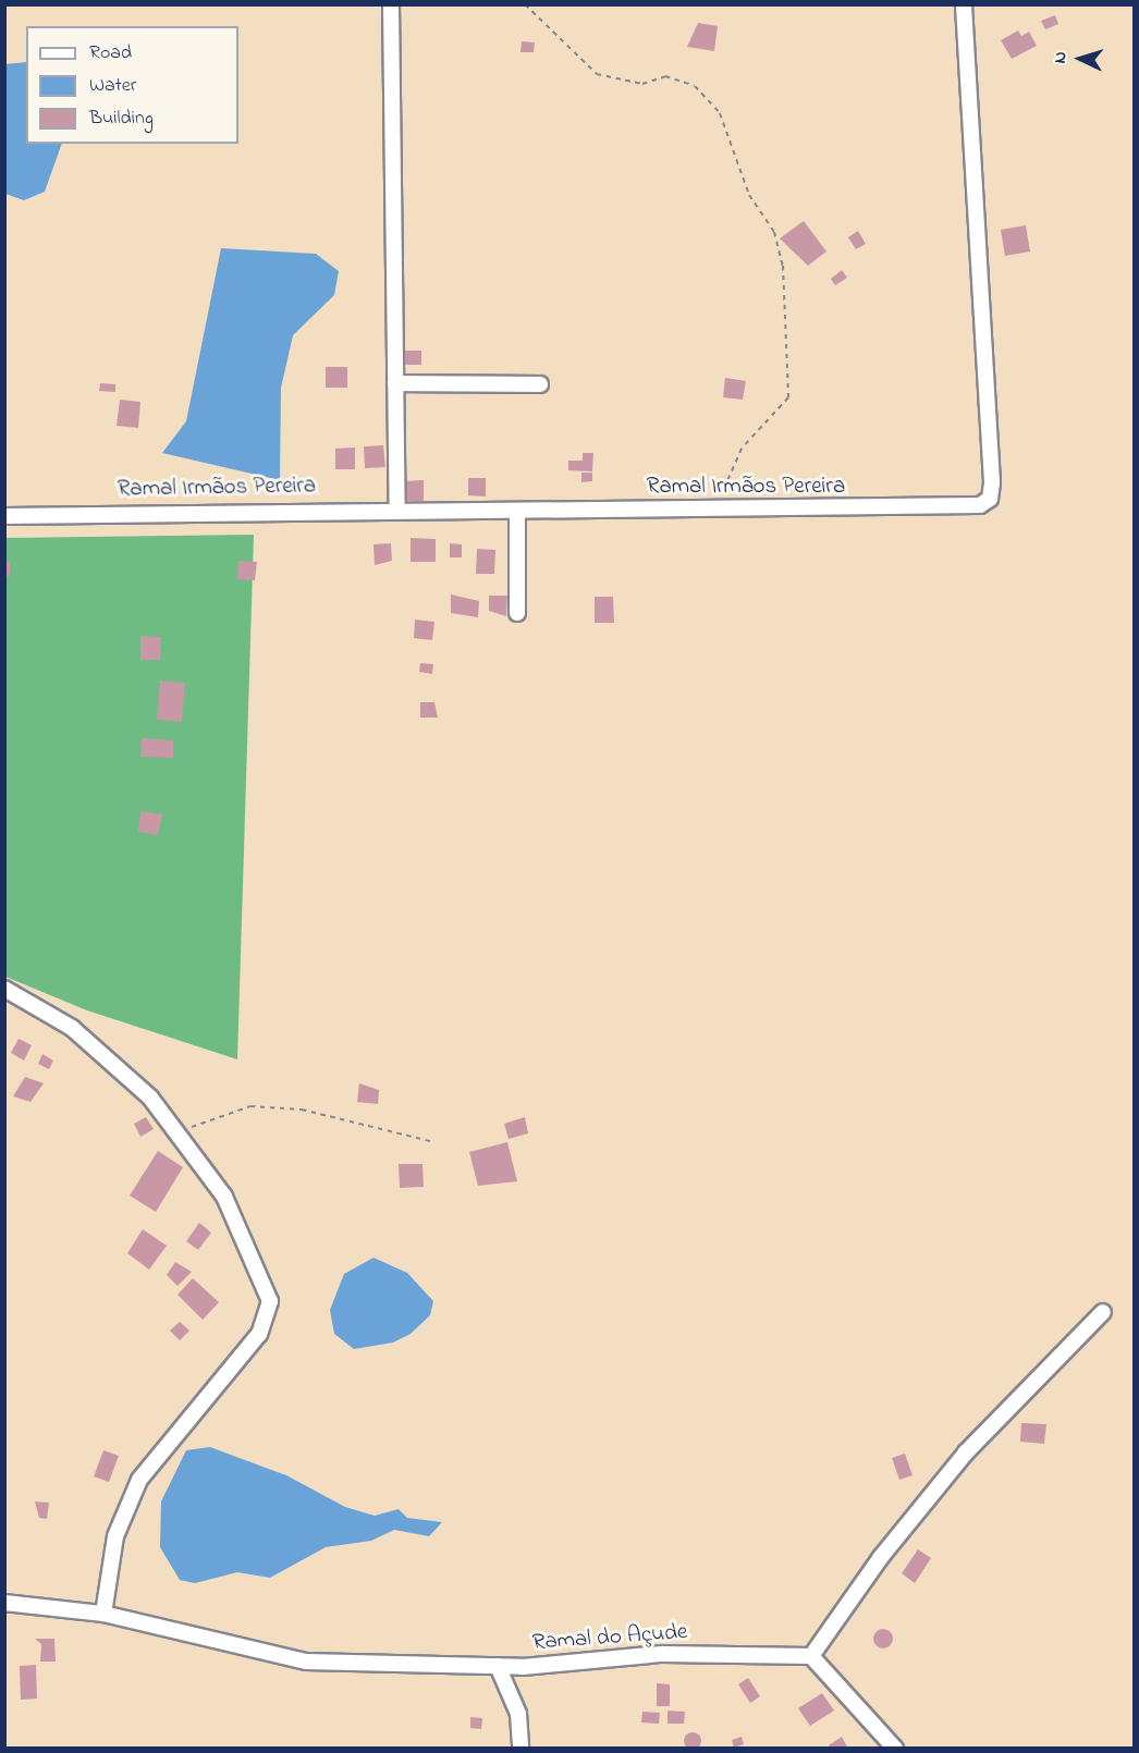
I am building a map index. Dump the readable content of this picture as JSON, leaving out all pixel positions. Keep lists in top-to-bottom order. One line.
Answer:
{"streets":{"street":["Ramal Irmãos Pereira","Ramal do Açude"]},"legend":["Road","Water","Building"],"north":"left"}
